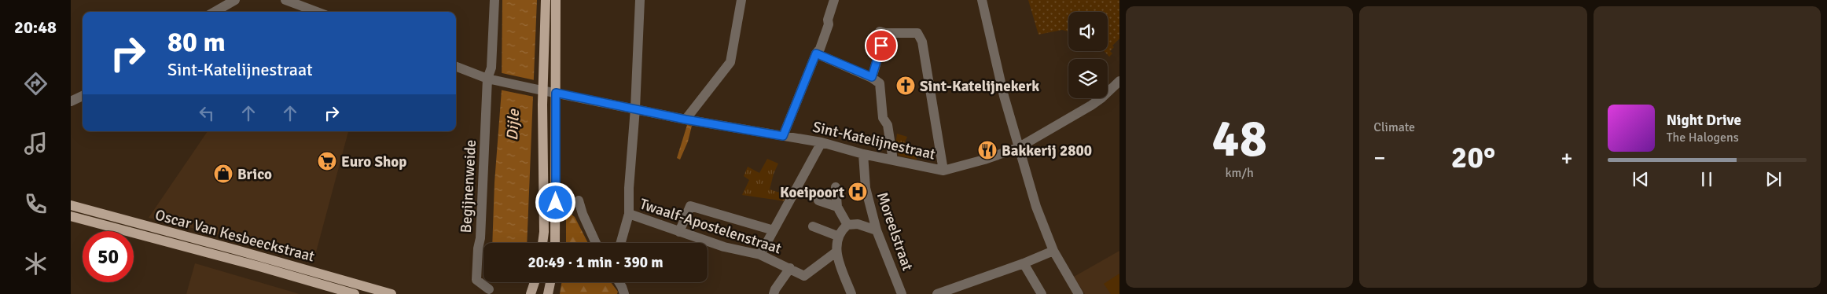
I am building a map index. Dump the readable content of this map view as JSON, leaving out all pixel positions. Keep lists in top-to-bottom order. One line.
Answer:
{"streets":{"main road":["Oscar Van Kesbeeckstraat"],"street":["Sint-Katelijnestraat","Begijnenweide","Twaalf-Apostelenstraat","Moreelstraat"]},"crossings":[["Sint-Katelijnestraat","Begijnenweide"],["Sint-Katelijnestraat","Moreelstraat"]],"water":["Dijle"],"places":{"church":["Sint-Katelijnekerk"],"restaurant":["Bakkerij 2800"],"supermarket":["Euro Shop"],"shop":["Brico"],"hospital":["Koeipoort"]},"page":{"tabs":"20:48","tile":[["48","km/h"],"Climate"],"turn":["80 m","Sint-Katelijnestraat"],"song":["Night Drive","The Halogens"],"heat":["−","20°","+"],"limit":"50","trip":"20:49 · 1 min · 390 m"}}
